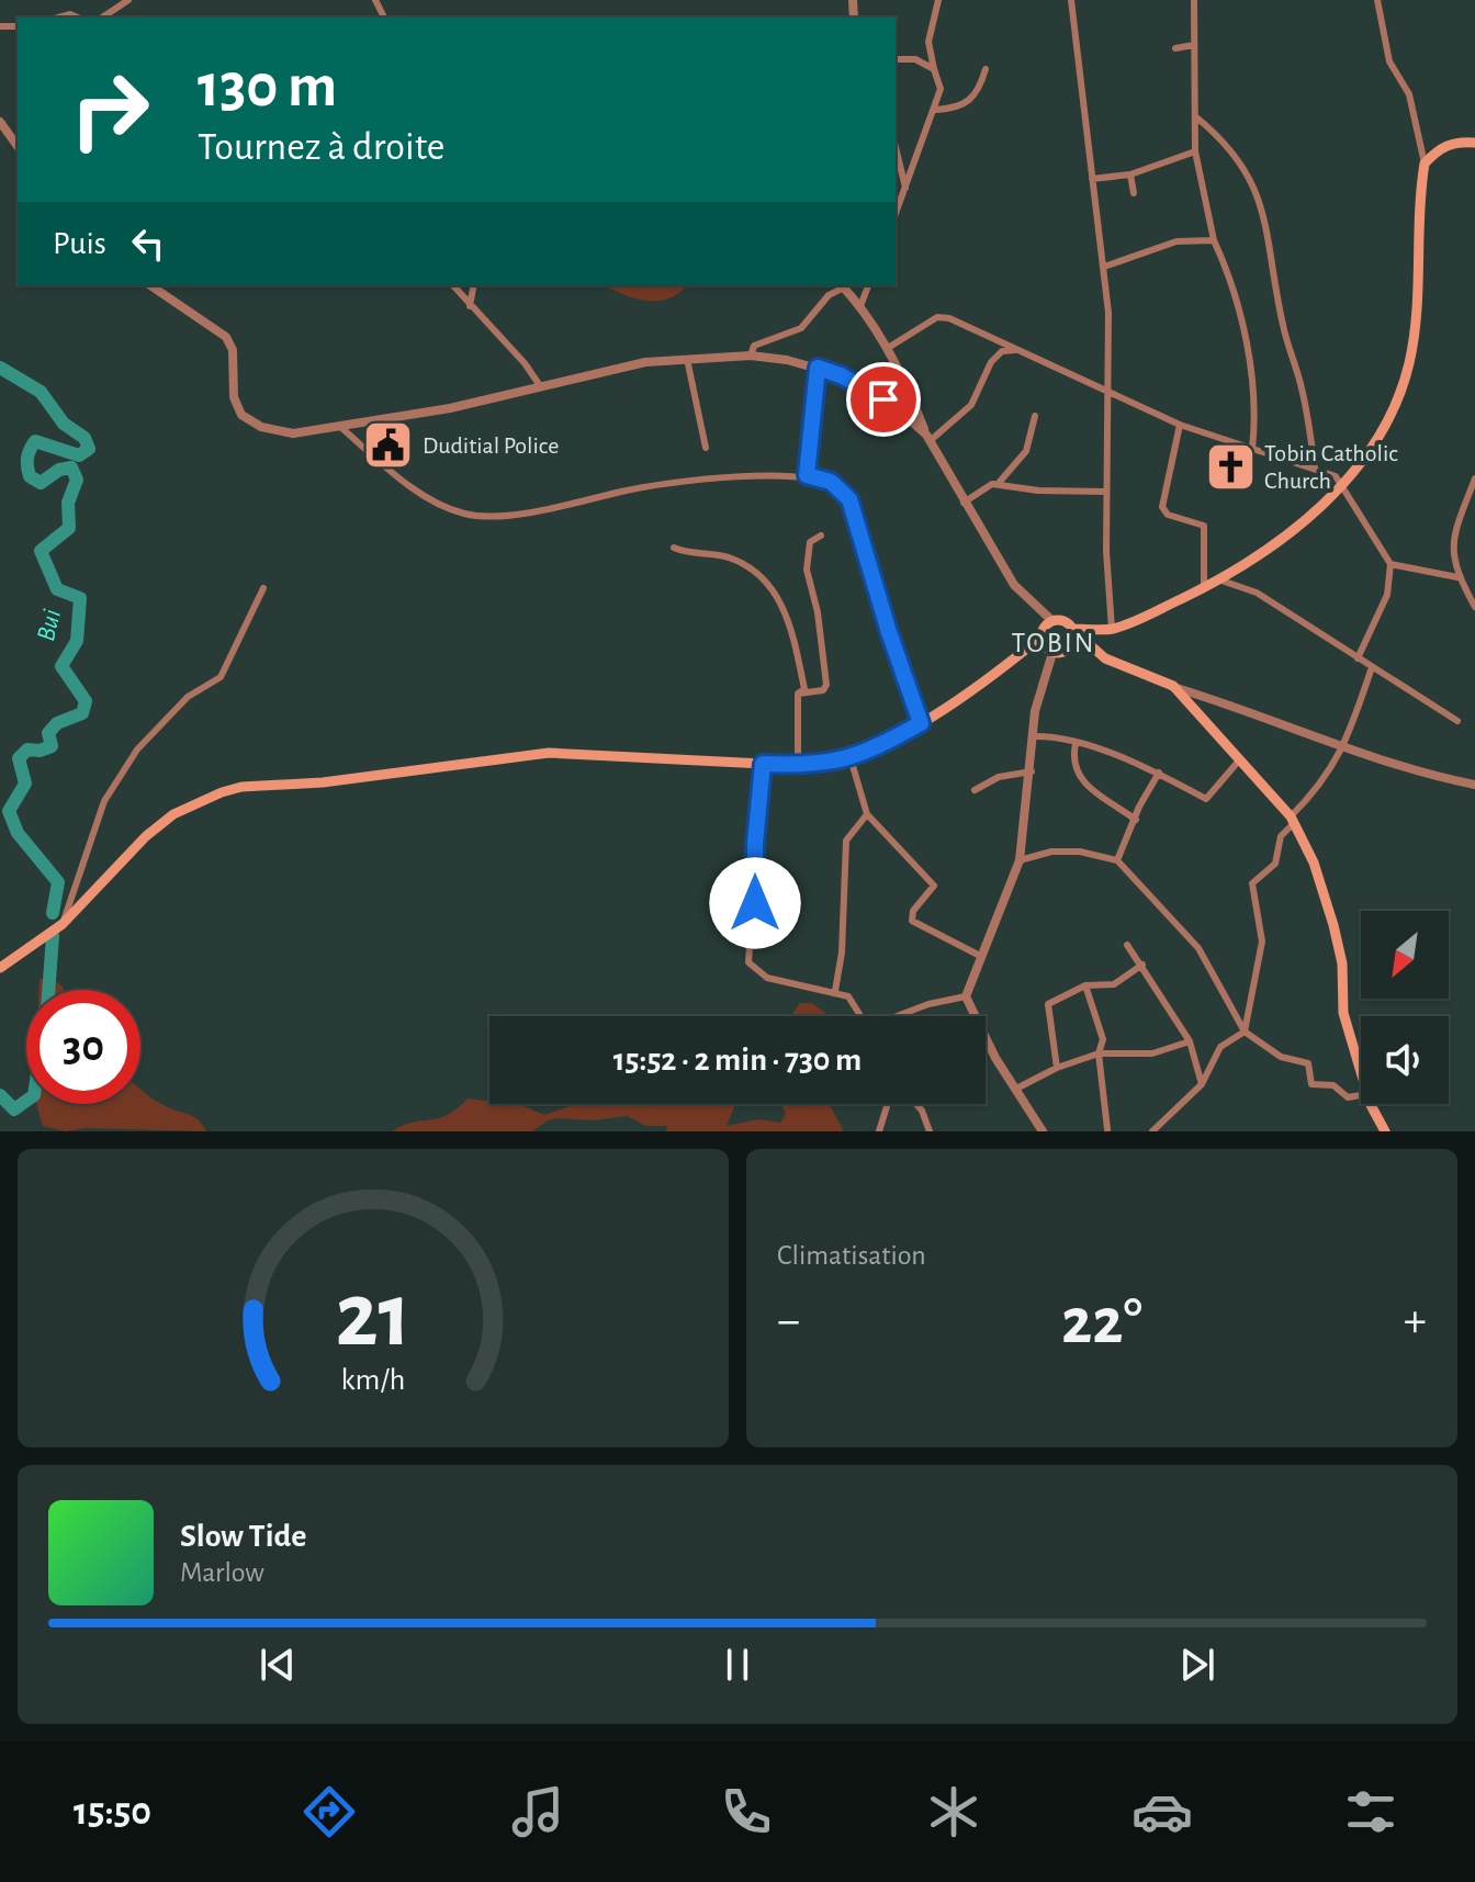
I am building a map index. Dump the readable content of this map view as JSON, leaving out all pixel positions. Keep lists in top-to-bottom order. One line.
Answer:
{"districts":["TOBIN"],"water":["Bui"],"places":{"public building":["Duditial Police"],"church":["Tobin Catholic Church"]},"north":"bottom left","page":{"turn":["130 m","Tournez à droite"],"then":"Puis","limit":"30","trip":"15:52 · 2 min · 730 m","tile":"Climatisation","heat":["−","22°","+"],"song":["Slow Tide","Marlow"],"tabs":"15:50","gauge":["21","km/h"]}}
